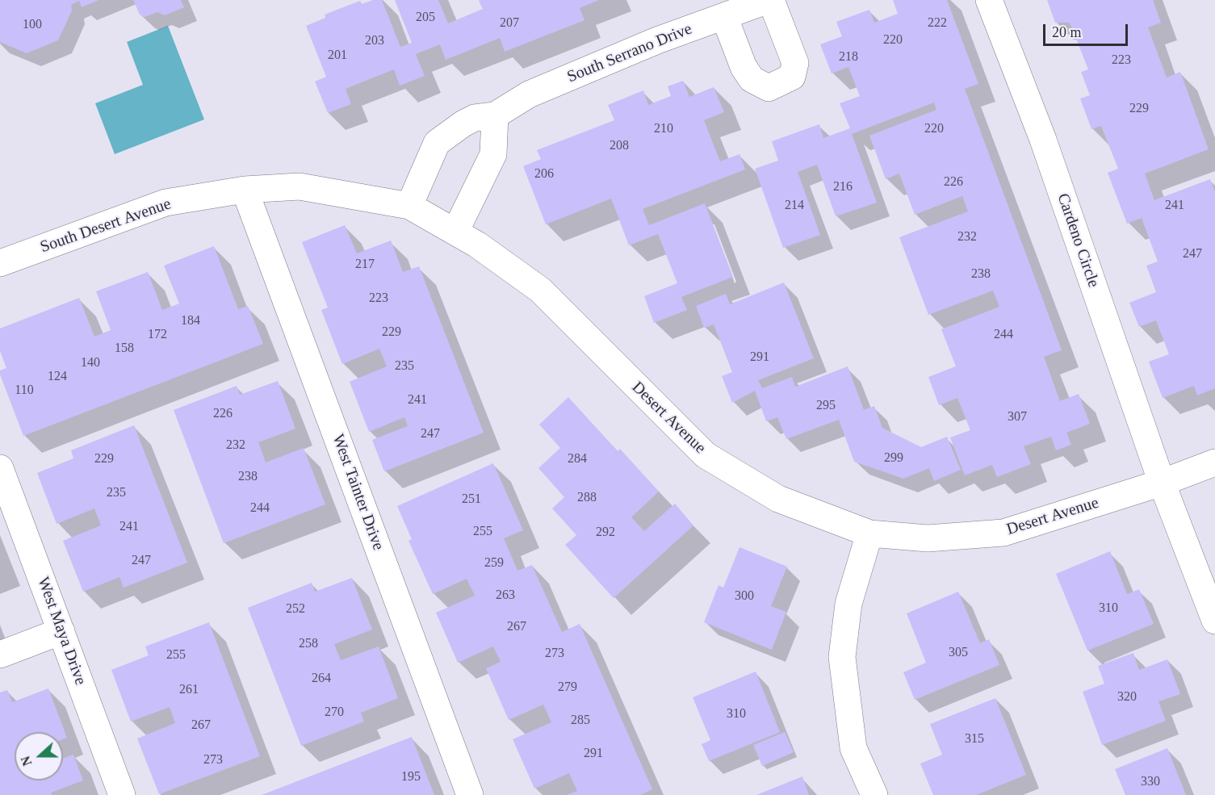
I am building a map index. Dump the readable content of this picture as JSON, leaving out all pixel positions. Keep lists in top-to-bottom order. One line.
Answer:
{"streets":{"street":["South Serrano Drive","South Desert Avenue","Cardeno Circle","Desert Avenue","West Tainter Drive","West Maya Drive"]},"crossings":[["South Serrano Drive","Desert Avenue"],["South Desert Avenue","Desert Avenue"],["South Desert Avenue","West Tainter Drive"],["Cardeno Circle","Desert Avenue"]],"house_numbers":["205","207","222","100","220","203","201","218","223","229","210","220","208","206","226","216","214","241","232","247","217","238","223","184","229","172","244","158","291","140","235","124","110","241","295","226","307","247","232","299","229","284","238","235","288","251","244","241","255","292","247","259","263","300","310","252","267","258","305","273","255","264","279","261","320","270","310","285","267","315","291","273","195","330"],"scale_bar":"20 m","north":"left"}
